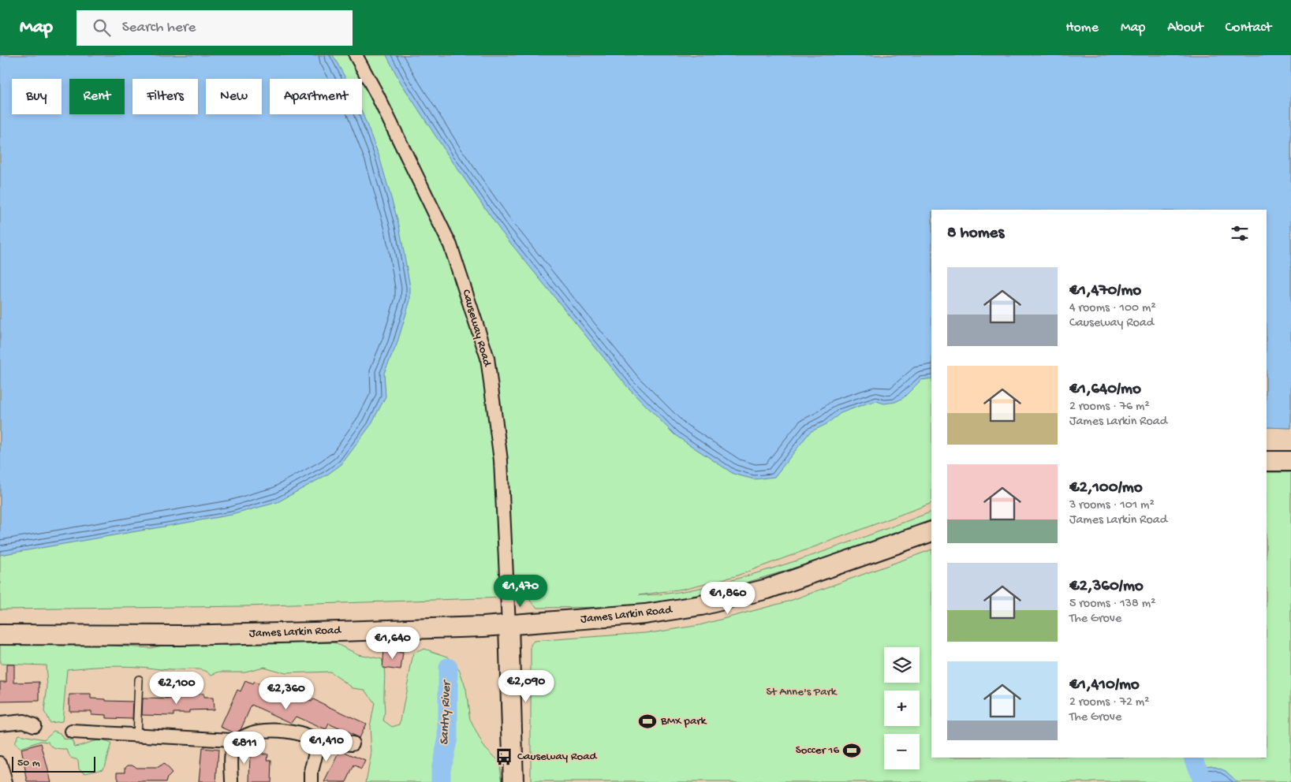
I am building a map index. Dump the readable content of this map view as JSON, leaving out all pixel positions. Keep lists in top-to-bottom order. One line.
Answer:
{"streets":{"main road":["James Larkin Road"],"street":["Causeway Road"]},"crossings":[["Causeway Road","James Larkin Road"]],"water":["Santry River"],"parks":["St Anne's Park"],"places":{"sports":["BMX park","Soccer 16"],"bus stop":["Causeway Road"]},"scale_bar":"50 m","page":{"header":"Map","search":"Search here","nav":["Home","Map","About","Contact"],"chip":["Buy","Rent","Filters","New","Apartment"],"heading":"8 homes","list":[{"name":"€1,470/mo","note":"4 rooms · 100 m² · Causeway Road"},{"name":"€1,640/mo","note":"2 rooms · 76 m² · James Larkin Road"},{"name":"€2,100/mo","note":"3 rooms · 101 m² · James Larkin Road"},{"name":"€2,360/mo","note":"5 rooms · 138 m² · The Grove"},{"name":"€1,410/mo","note":"2 rooms · 72 m² · The Grove"}],"price":["€1,470","€1,860","€1,640","€2,090","€2,100","€2,360","€1,410","€811"],"map_buttons":["+","−"],"scale":"50 m"}}
